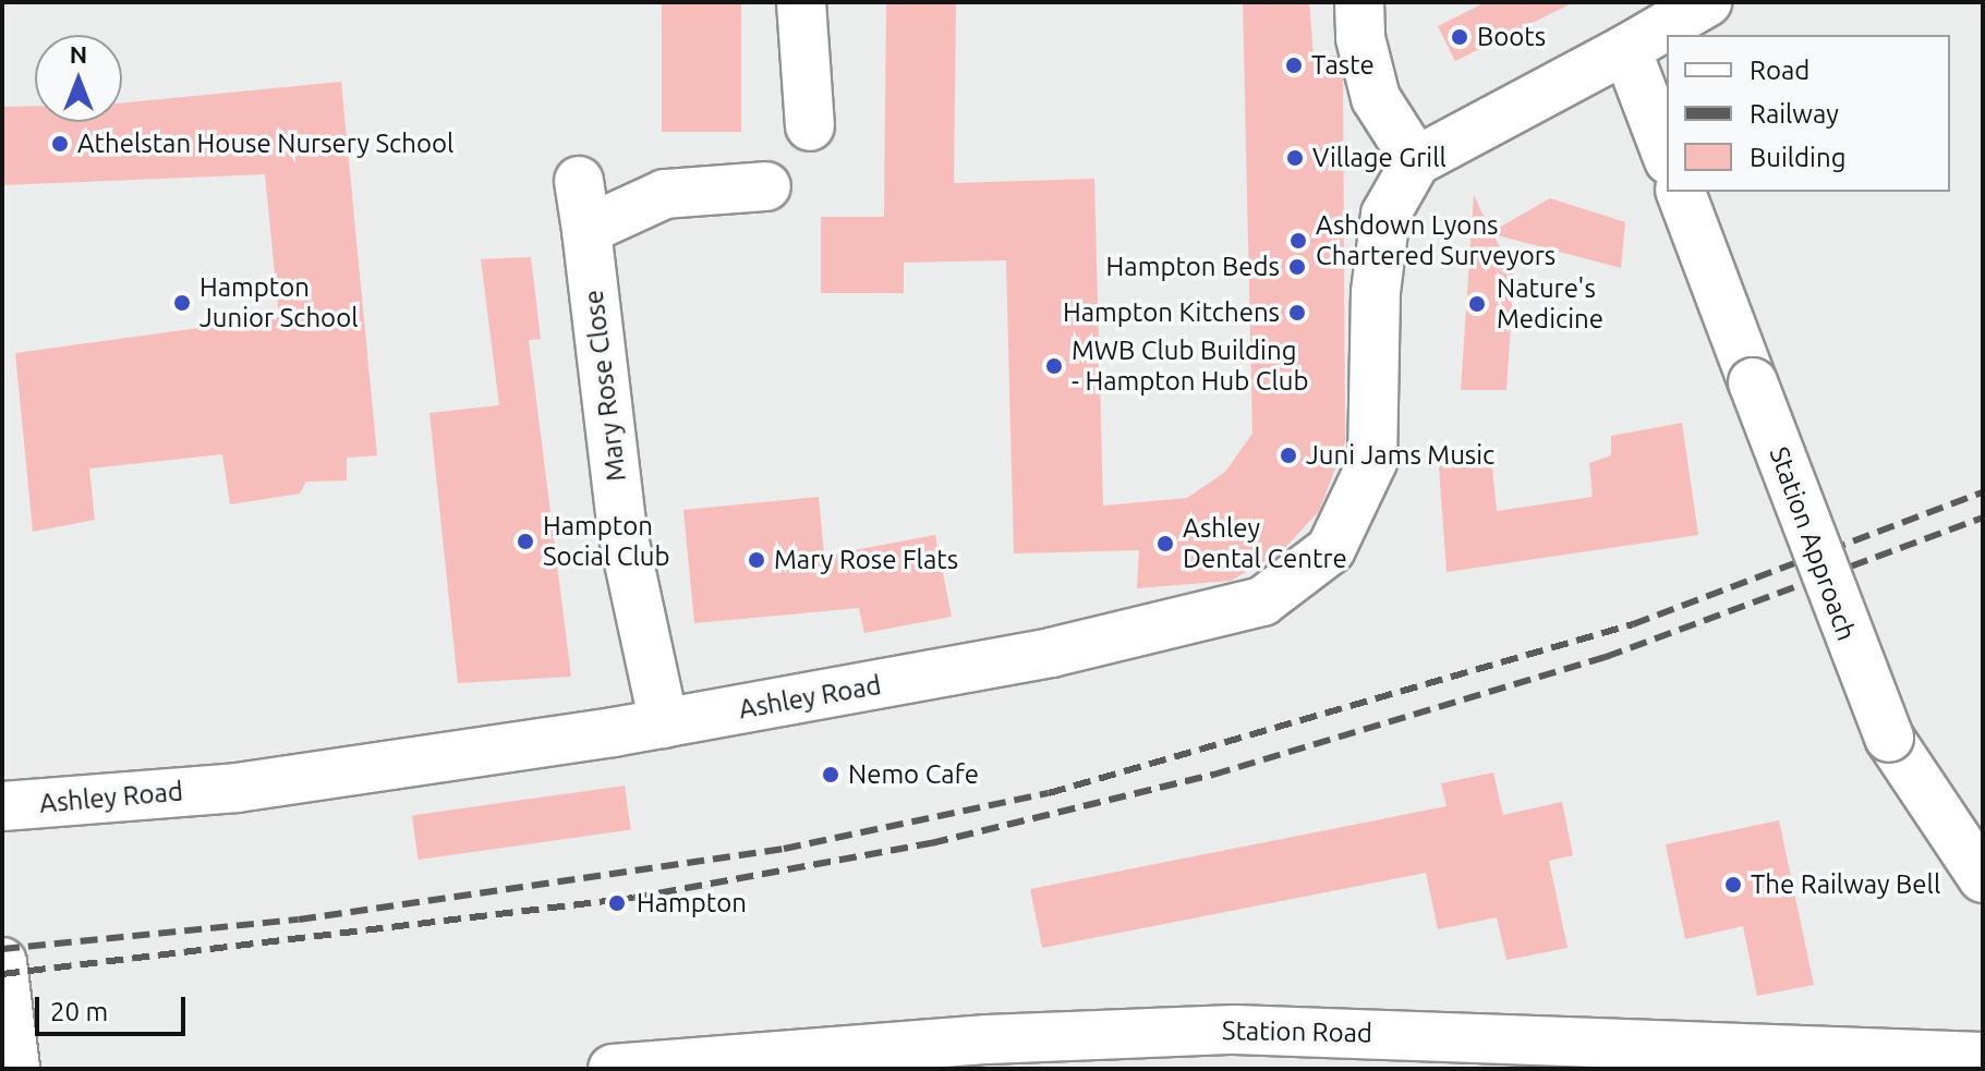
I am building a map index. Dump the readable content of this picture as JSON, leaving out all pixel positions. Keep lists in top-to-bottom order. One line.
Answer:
{"streets":{"street":["Mary Rose Close","Station Approach","Ashley Road","Station Road"]},"crossings":[["Mary Rose Close","Ashley Road"]],"places":["Boots","Taste","Athelstan House Nursery School","Village Grill","Ashdown Lyons Chartered Surveyors","Hampton Beds","Hampton Junior School","Nature's Medicine","Hampton Kitchens","MWB Club Building - Hampton Hub Club","Juni Jams Music","Hampton Social Club","Ashley Dental Centre","Mary Rose Flats","Nemo Cafe","The Railway Bell","Hampton"],"legend":["Road","Railway","Building"],"scale_bar":"20 m","north":"top"}
